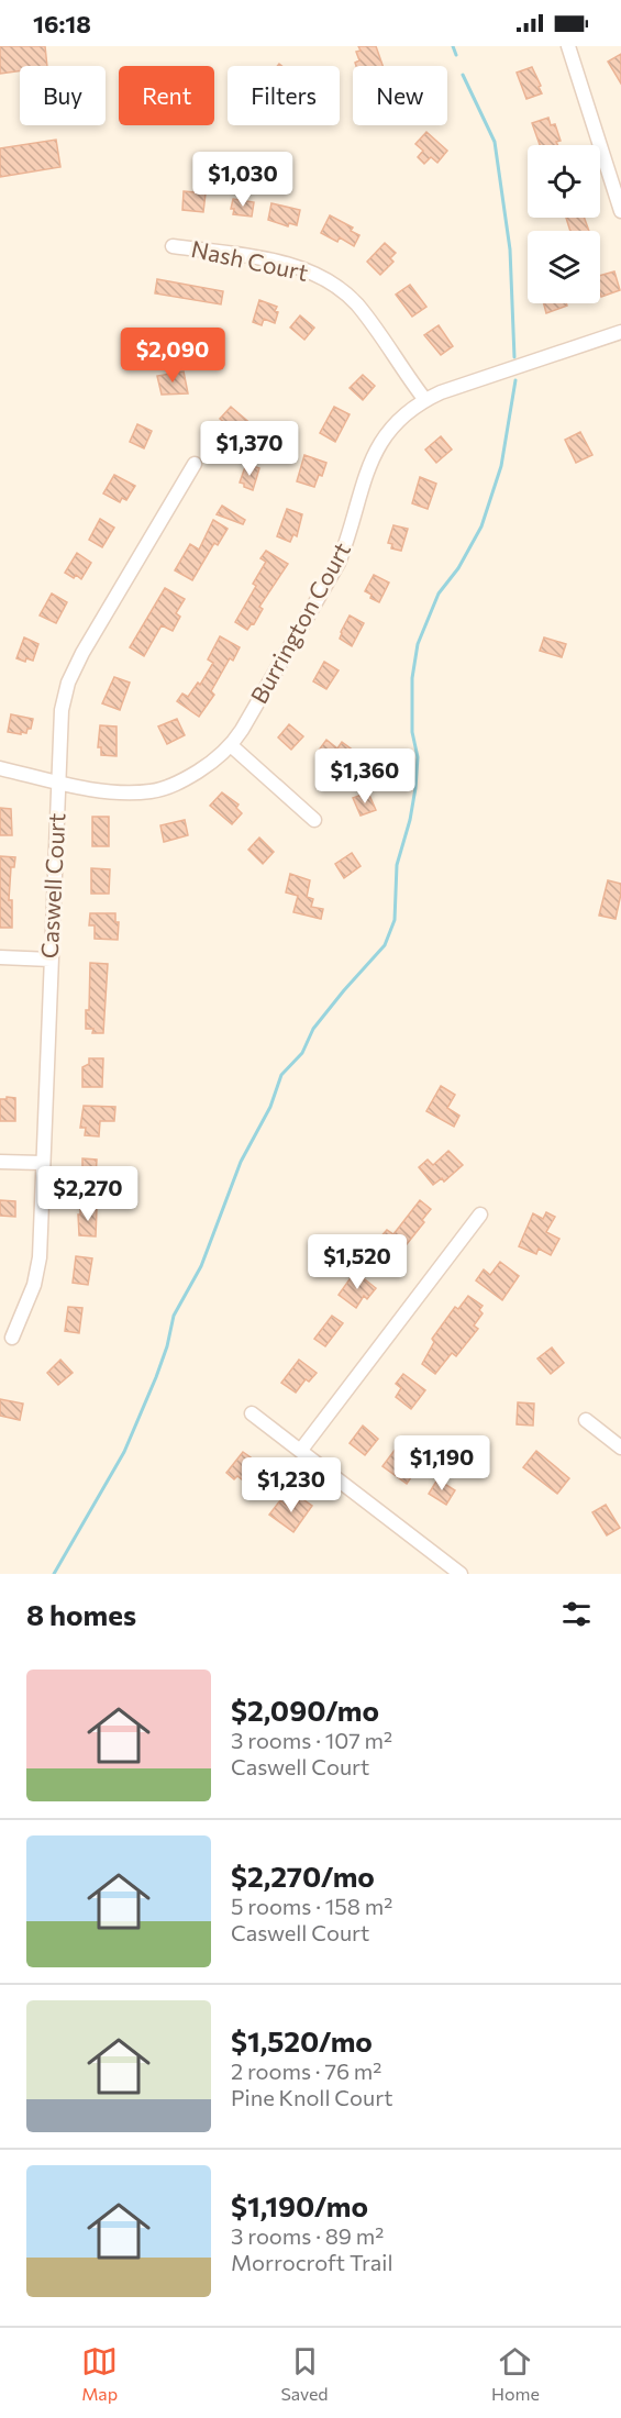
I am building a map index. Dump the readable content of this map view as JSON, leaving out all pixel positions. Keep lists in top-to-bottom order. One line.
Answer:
{"streets":{"street":["Nash Court","Burrington Court","Caswell Court"]},"crossings":[["Nash Court","Burrington Court"],["Burrington Court","Caswell Court"]],"page":{"status":"16:18","chip":["Buy","Rent","Filters","New"],"price":["$1,030","$2,090","$1,370","$1,360","$2,270","$1,520","$1,190","$1,230"],"heading":"8 homes","list":[{"name":"$2,090/mo","note":"3 rooms · 107 m² · Caswell Court"},{"name":"$2,270/mo","note":"5 rooms · 158 m² · Caswell Court"},{"name":"$1,520/mo","note":"2 rooms · 76 m² · Pine Knoll Court"},{"name":"$1,190/mo","note":"3 rooms · 89 m² · Morrocroft Trail"}],"tabs":["Map","Saved","Home"]}}
